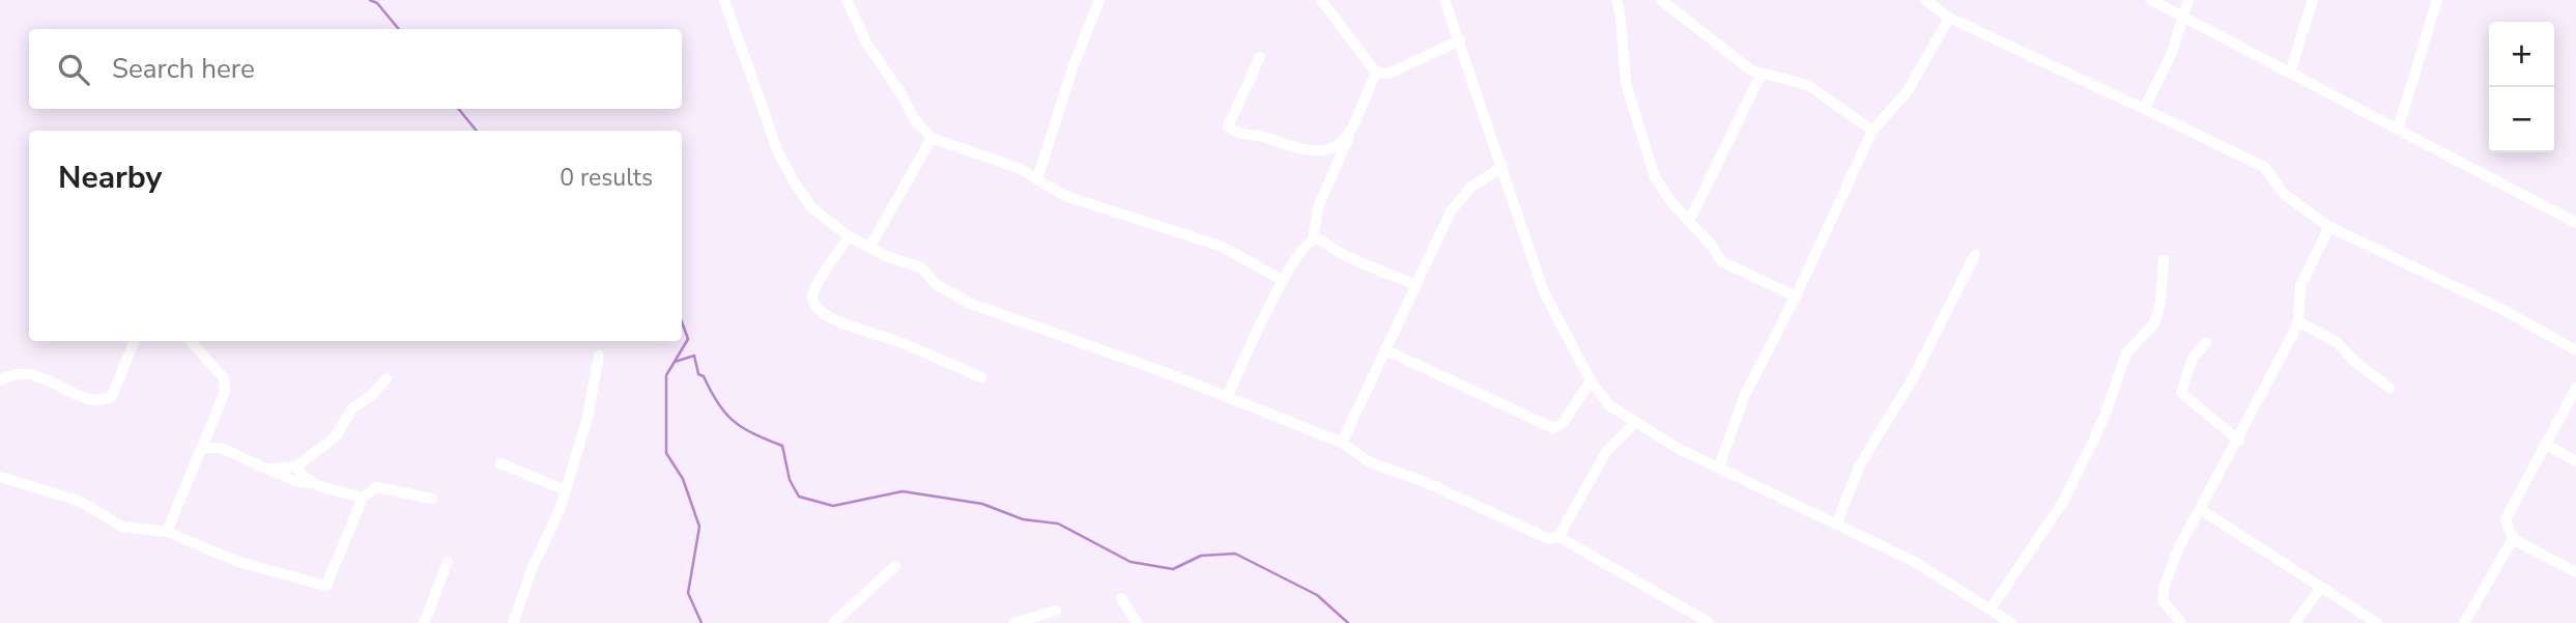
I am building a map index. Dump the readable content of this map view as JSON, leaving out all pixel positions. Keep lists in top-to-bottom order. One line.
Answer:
{"page":{"map_buttons":["+","−"],"search":"Search here","heading":["Nearby","0 results"]}}
